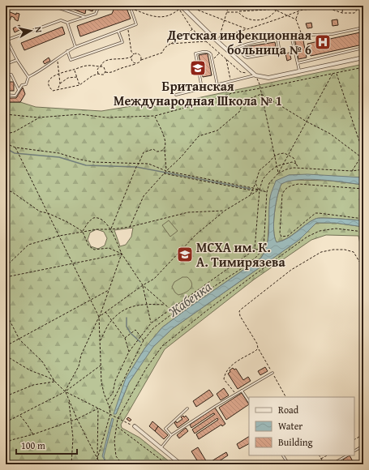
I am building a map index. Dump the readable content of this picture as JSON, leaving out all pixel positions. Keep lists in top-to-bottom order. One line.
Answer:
{"water":["Жабенка"],"places":{"hospital":["Детская инфекционная больница № 6"],"school or university":["Британская Международная Школа № 1","МСХА им. К. А. Тимирязева"]},"legend":["Road","Water","Building"],"scale_bar":"100 m","north":"right"}
